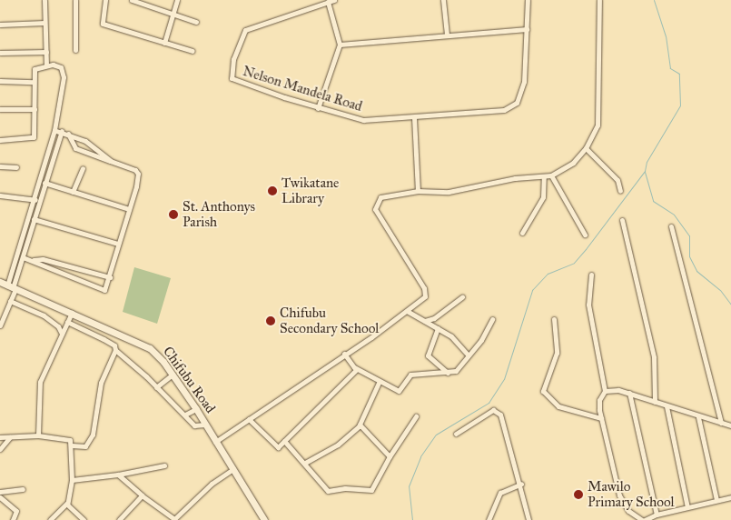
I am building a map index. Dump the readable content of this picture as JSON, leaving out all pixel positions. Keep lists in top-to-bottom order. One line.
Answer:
{"streets":{"main road":["Chifubu Road"],"street":["Nelson Mandela Road"]},"places":["Twikatane Library","St. Anthonys Parish","Chifubu Secondary School","Mawilo Primary School"]}
